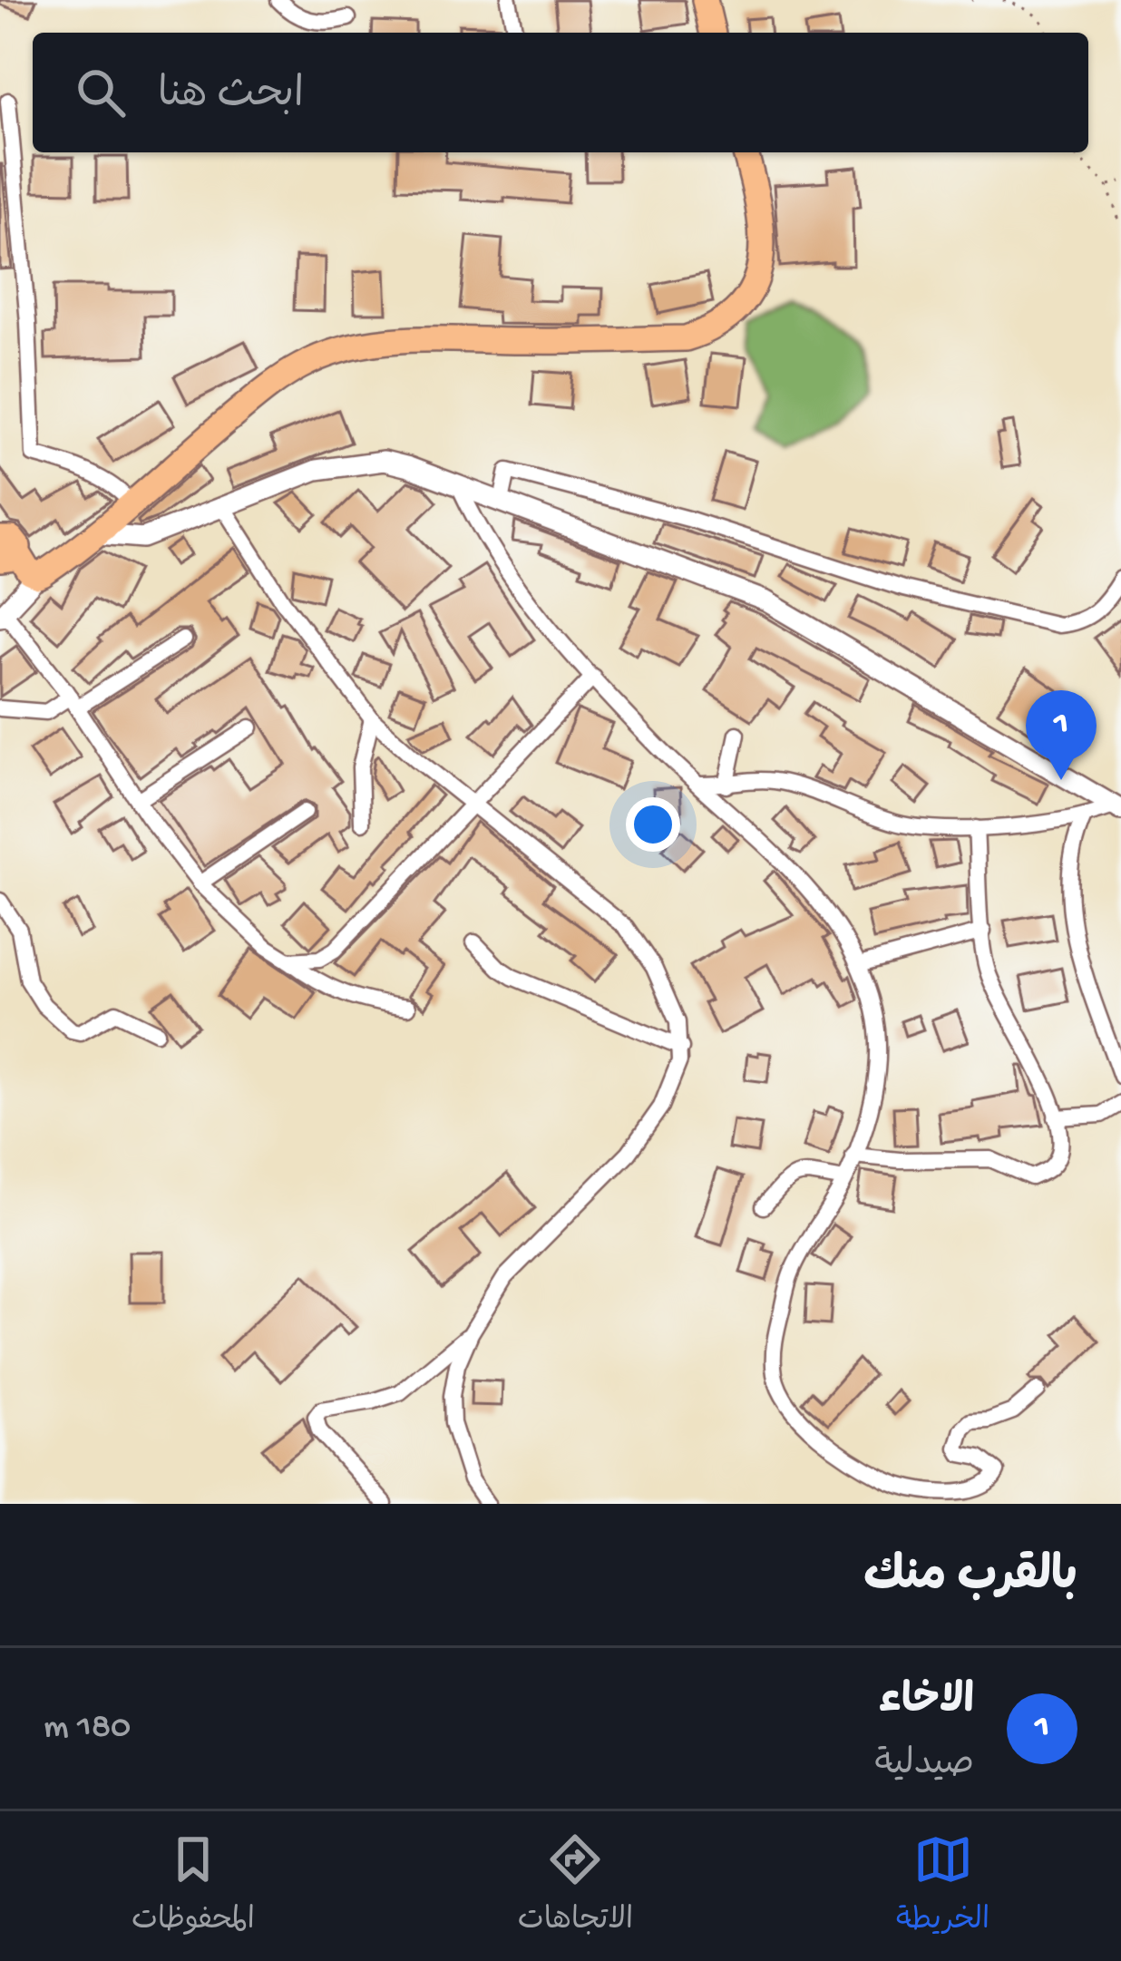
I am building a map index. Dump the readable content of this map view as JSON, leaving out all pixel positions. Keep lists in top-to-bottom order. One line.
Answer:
{"page":{"search":"ابحث هنا","pins":"1","heading":"بالقرب منك","list":[{"mark":"1","name":"الاخاء","note":"صيدلية","value":"180 m"}],"nav":["الخريطة","الاتجاهات","المحفوظات"]}}
